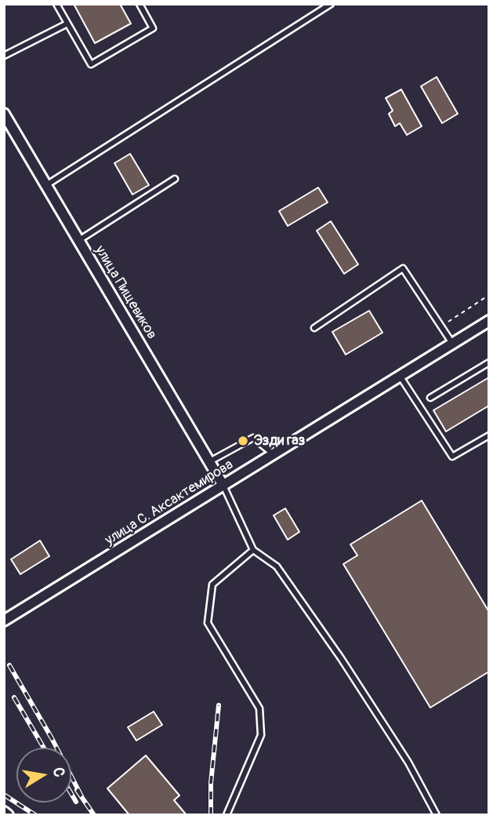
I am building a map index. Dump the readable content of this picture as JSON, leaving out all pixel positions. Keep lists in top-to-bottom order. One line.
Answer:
{"streets":{"street":["улица Пищевиков","улица С. Аксактемирова"]},"crossings":[["улица Пищевиков","улица С. Аксактемирова"]],"places":["Эзди газ"],"north":"right"}
